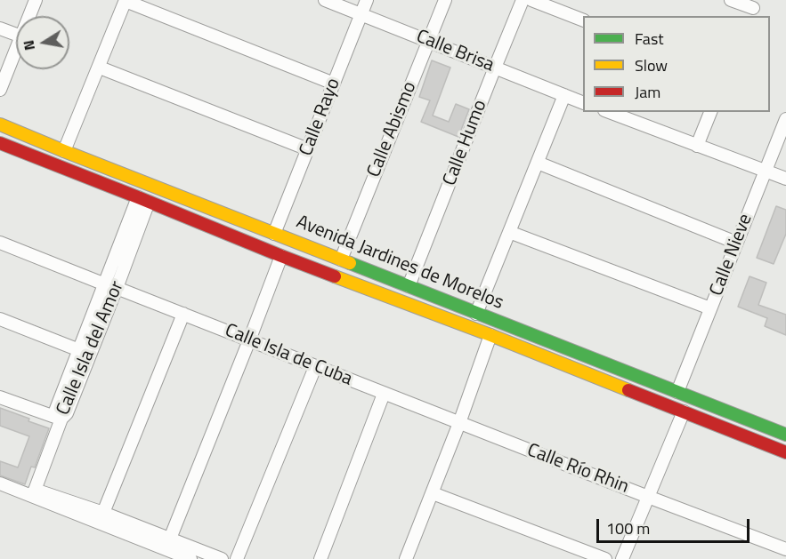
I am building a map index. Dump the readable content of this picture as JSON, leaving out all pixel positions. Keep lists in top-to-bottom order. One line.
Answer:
{"streets":{"main road":["Avenida Jardines de Morelos"],"street":["Calle Brisa","Calle Rayo","Calle Abismo","Calle Humo","Calle Nieve","Calle Isla del Amor","Calle Isla de Cuba","Calle Río Rhin"]},"crossings":[["Calle Brisa","Calle Rayo"],["Calle Brisa","Calle Abismo"],["Calle Brisa","Calle Humo"],["Calle Rayo","Avenida Jardines de Morelos"],["Calle Abismo","Avenida Jardines de Morelos"],["Calle Humo","Avenida Jardines de Morelos"],["Calle Nieve","Avenida Jardines de Morelos"],["Avenida Jardines de Morelos","Calle Isla del Amor"],["Calle Isla del Amor","Calle Isla de Cuba"],["Calle Isla de Cuba","Calle Río Rhin"]],"legend":["Fast","Slow","Jam"],"scale_bar":"100 m","north":"left"}
